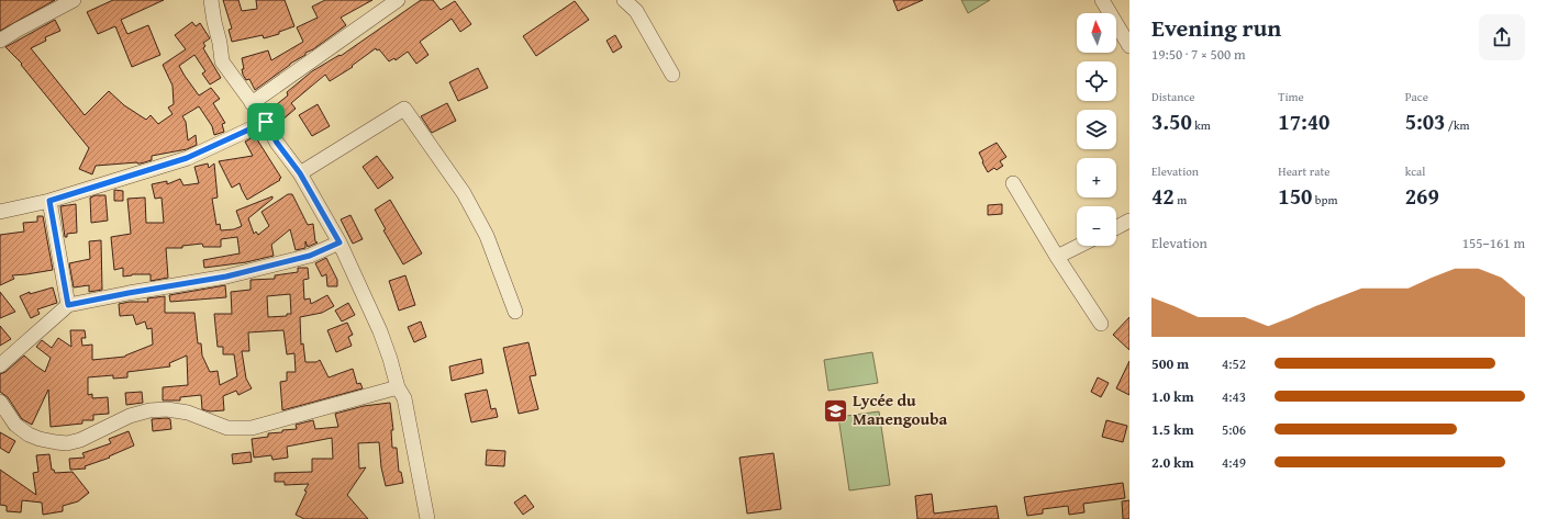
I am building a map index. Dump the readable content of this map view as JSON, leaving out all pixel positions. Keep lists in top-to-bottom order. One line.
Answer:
{"places":{"school or university":["Lycée du Manengouba"]},"north":"top","page":{"heading":["Evening run","19:50 · 7 × 500 m"],"map_buttons":["+","−"],"stats":[["Distance","3.50 km"],["Time","17:40"],["Pace","5:03 /km"],["Elevation","42 m"],["Heart rate","150 bpm"],["kcal","269"]],"chart":["Elevation","155–161 m"],"list":[{"name":"500 m","note":"4:52"},{"name":"1.0 km","note":"4:43"},{"name":"1.5 km","note":"5:06"},{"name":"2.0 km","note":"4:49"}]}}
